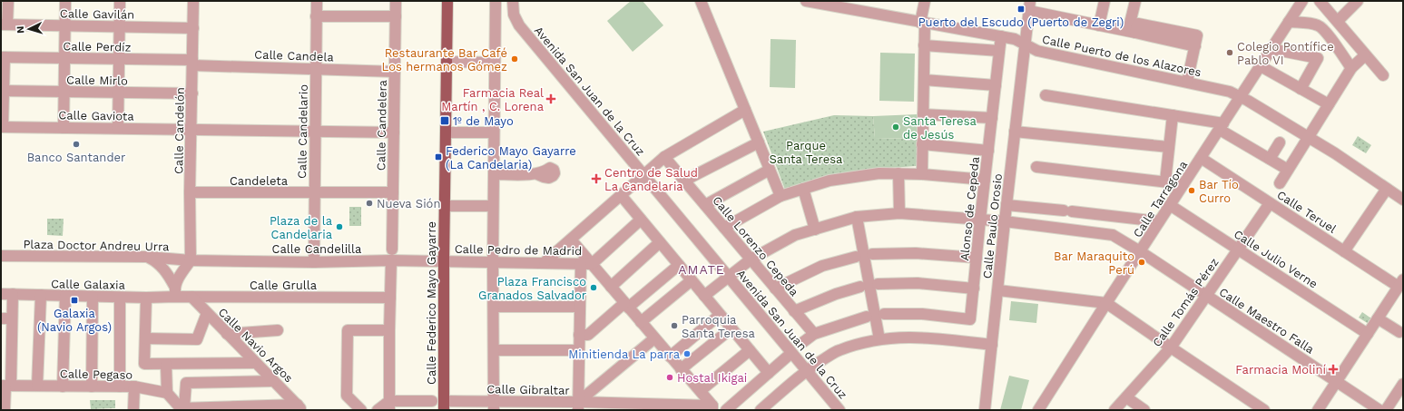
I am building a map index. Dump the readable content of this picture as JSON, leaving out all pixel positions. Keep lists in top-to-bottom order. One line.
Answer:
{"streets":{"main road":["Calle Federico Mayo Gayarre"],"street":["Calle Gavilán","Calle Perdíz","Calle Candela","Calle Puerto de los Alazores","Calle Mirlo","Avenida San Juan de la Cruz","Calle Gaviota","Calle Candelera","Calle Candelón","Calle Candelario","Candeleta","Calle Tarragona","Alonso de Cepeda","Calle Teruel","Calle Paulo Orosio","Plaza Doctor Andreu Urra","Calle Lorenzo Cepeda","Calle Candelilla","Calle Pedro de Madrid","Calle Julio Verne","Calle Galaxia","Calle Grulla","Calle Tomás Pérez","Calle Maestro Falla","Calle Navio Argos","Calle Pegaso","Calle Gibraltar"]},"crossings":[["Calle Gavilán","Calle Candelón"],["Calle Perdíz","Calle Candela"],["Calle Perdíz","Calle Candelón"],["Calle Candela","Calle Candelera"],["Calle Candela","Calle Candelón"],["Calle Candela","Calle Candelario"],["Calle Puerto de los Alazores","Calle Tarragona"],["Calle Puerto de los Alazores","Alonso de Cepeda"],["Calle Puerto de los Alazores","Calle Paulo Orosio"],["Calle Mirlo","Calle Candelón"],["Avenida San Juan de la Cruz","Calle Maestro Falla"],["Calle Gaviota","Calle Candelera"],["Calle Gaviota","Calle Candelón"],["Calle Gaviota","Calle Candelario"],["Calle Candelera","Candeleta"],["Calle Candelera","Calle Candelilla"],["Calle Candelera","Calle Grulla"],["Calle Candelón","Candeleta"],["Calle Candelón","Plaza Doctor Andreu Urra"],["Calle Candelón","Calle Candelilla"],["Calle Candelario","Candeleta"],["Calle Candelario","Calle Candelilla"],["Calle Tarragona","Calle Teruel"],["Calle Tarragona","Calle Julio Verne"],["Calle Tarragona","Calle Maestro Falla"],["Alonso de Cepeda","Calle Maestro Falla"],["Calle Teruel","Calle Tomás Pérez"],["Calle Paulo Orosio","Calle Maestro Falla"],["Plaza Doctor Andreu Urra","Calle Candelilla"],["Calle Lorenzo Cepeda","Calle Maestro Falla"],["Calle Candelilla","Calle Pedro de Madrid"],["Calle Candelilla","Calle Federico Mayo Gayarre"],["Calle Pedro de Madrid","Calle Federico Mayo Gayarre"],["Calle Julio Verne","Calle Tomás Pérez"],["Calle Galaxia","Calle Grulla"],["Calle Grulla","Calle Navio Argos"],["Calle Tomás Pérez","Calle Maestro Falla"],["Calle Federico Mayo Gayarre","Calle Gibraltar"]],"districts":["AMATE"],"parks":["Parque Santa Teresa"],"places":{"transit":["Puerto del Escudo (Puerto de Zegri)","1º de Mayo","Federico Mayo Gayarre (La Candelaria)","Galaxia (Navio Argos)"],"other":["Colegio Pontífice Pablo VI","Restaurante Bar Café Los hermanos Gómez","Santa Teresa de Jesús","Banco Santander","Bar Tío Curro","Nueva Sión","Plaza de la Candelaria","Bar Maraquito Perú","Plaza Francisco Granados Salvador","Parroquia Santa Teresa","Minitienda La parra","Hostal Ikigai"],"health":["Farmacia Real Martín , C. Lorena","Centro de Salud La Candelaria","Farmacia Moliní"]},"north":"left"}
